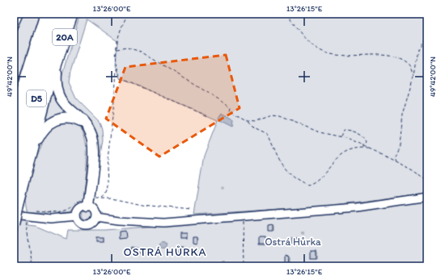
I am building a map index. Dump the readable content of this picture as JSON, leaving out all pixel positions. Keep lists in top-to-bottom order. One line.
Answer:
{"streets":{"highway":["20A","D5"]},"districts":["OSTRÁ HŮRKA"],"parks":["Ostrá Hůrka"],"coordinates":["13°26'00\"E","13°26'15\"E","49°42'00\"N"]}
